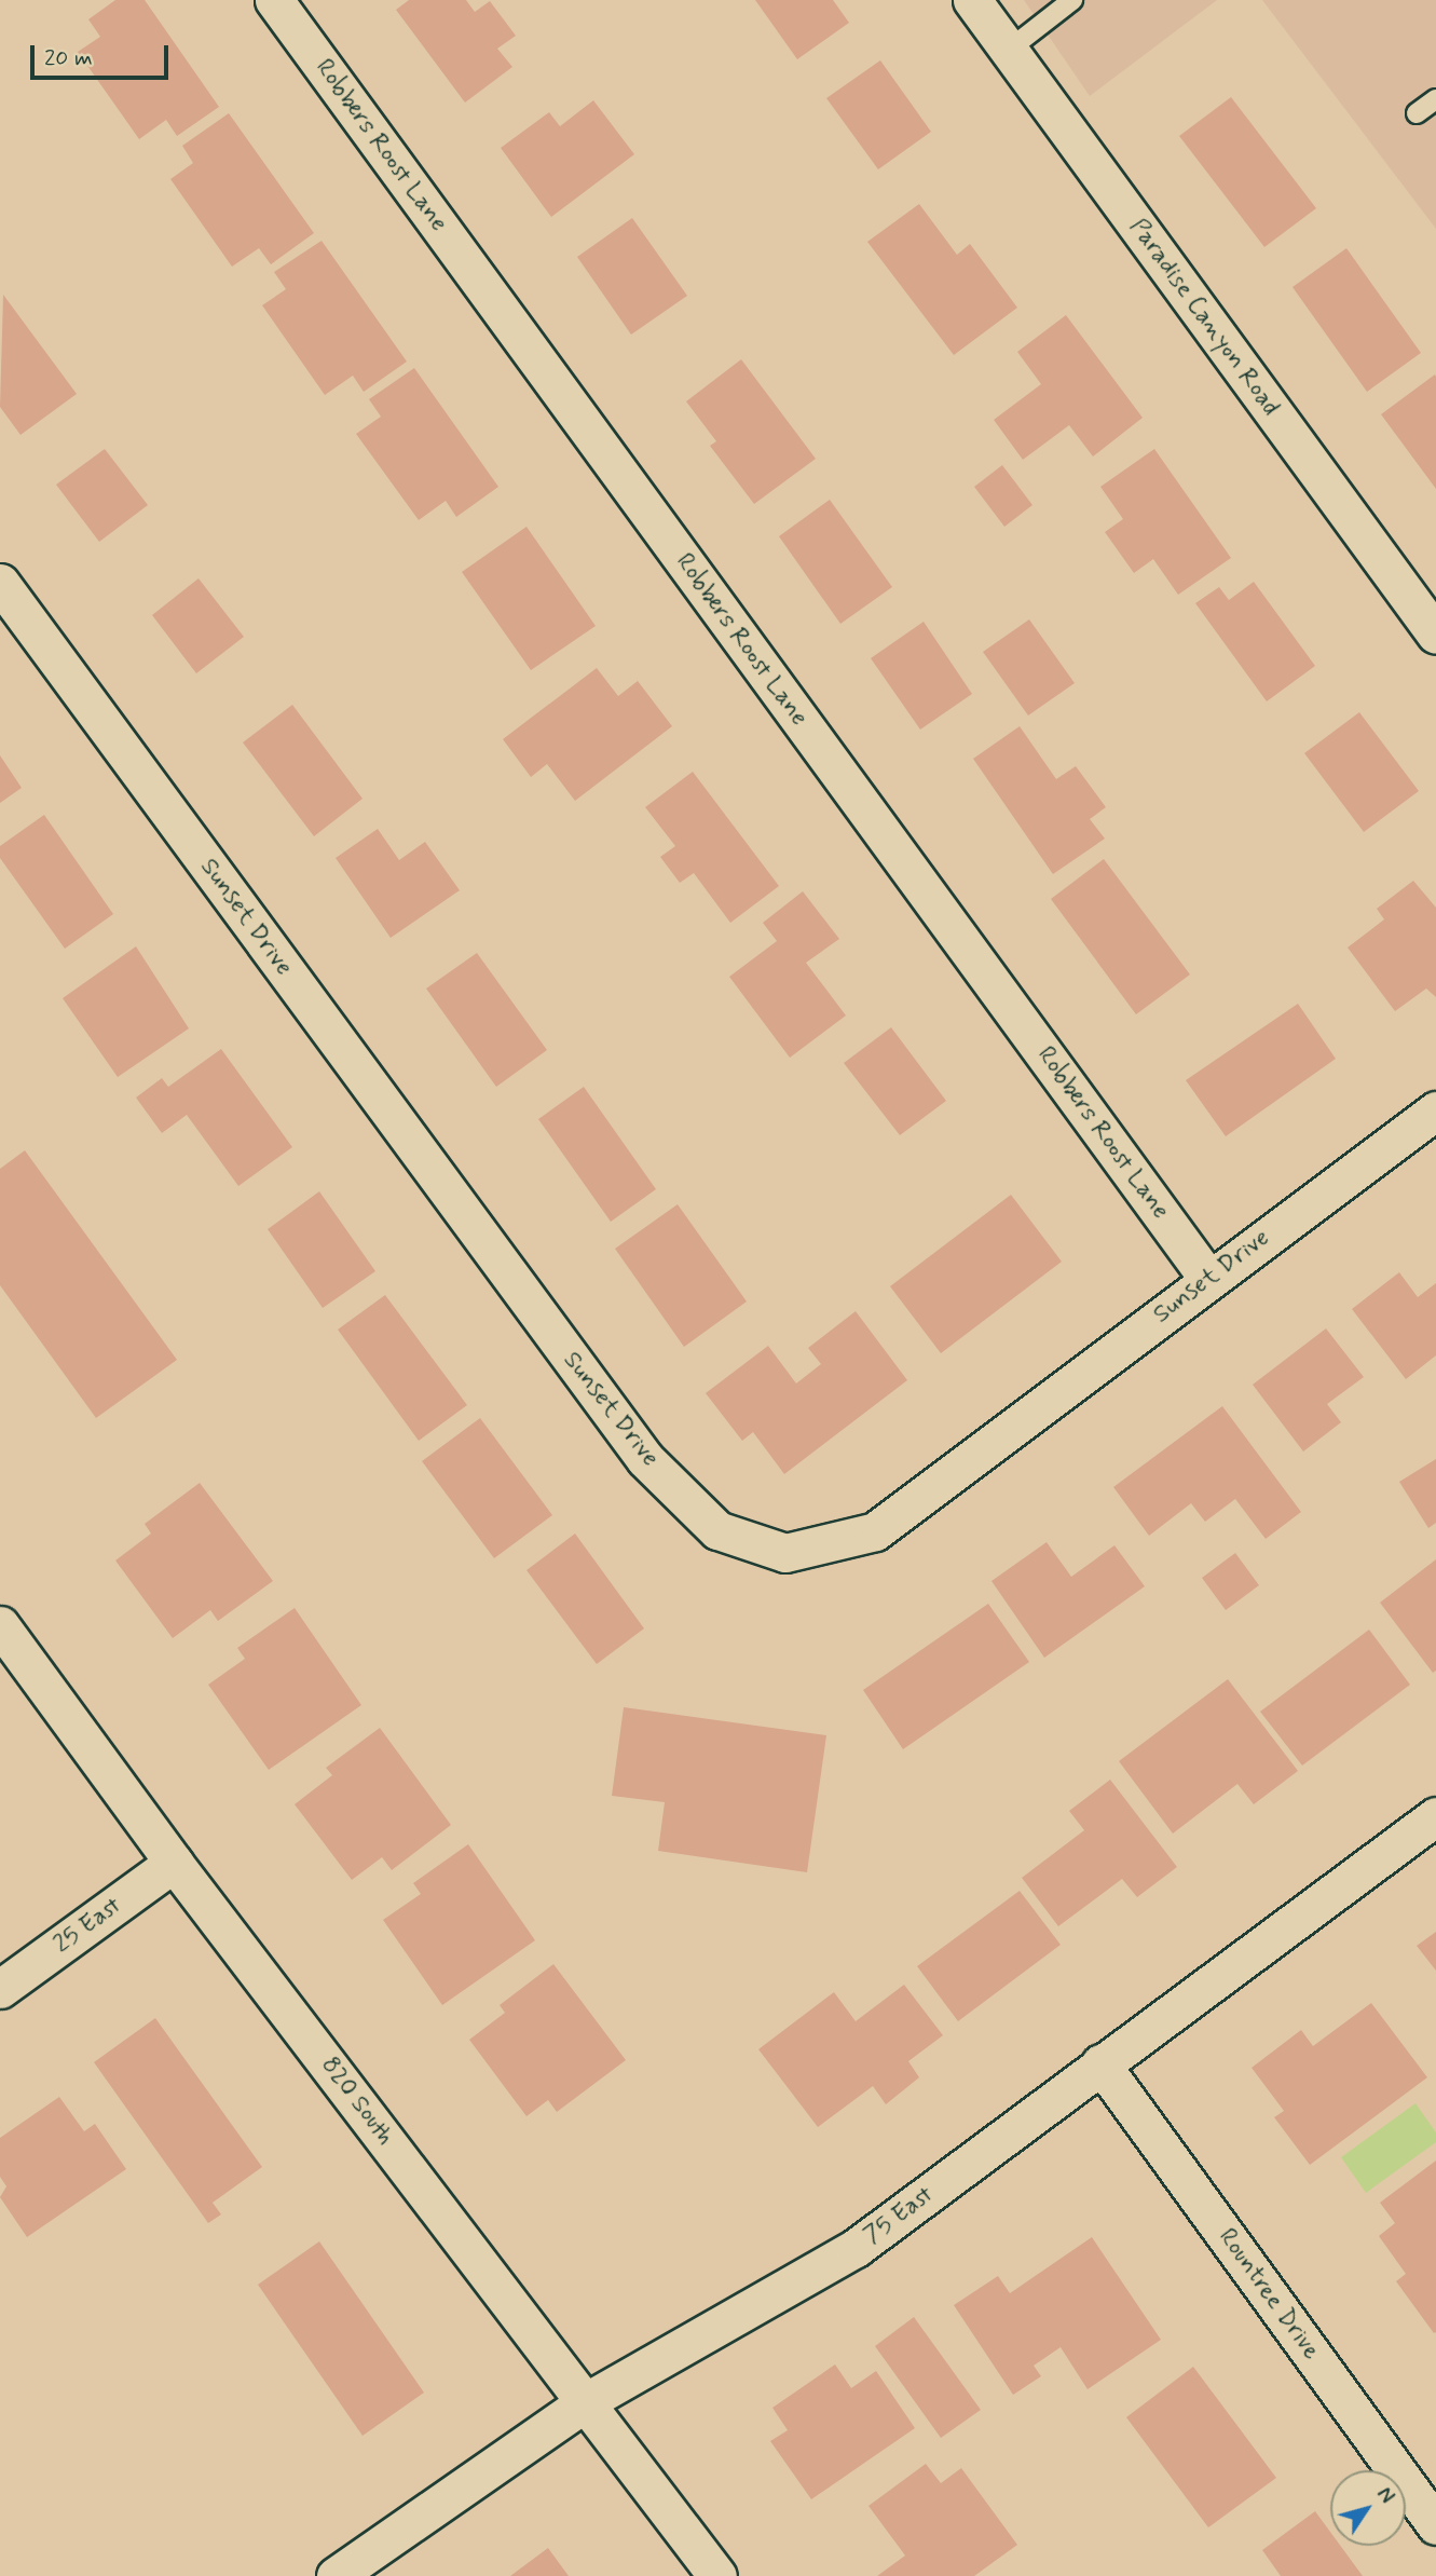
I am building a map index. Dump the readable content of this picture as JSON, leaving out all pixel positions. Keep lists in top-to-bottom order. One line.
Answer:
{"streets":{"street":["Robbers Roost Lane","Paradise Canyon Road","Sunset Drive","25 East","820 South","75 East","Rountree Drive"]},"crossings":[["Robbers Roost Lane","Sunset Drive"],["25 East","820 South"],["820 South","75 East"],["75 East","Rountree Drive"]],"scale_bar":"20 m","north":"top right"}
